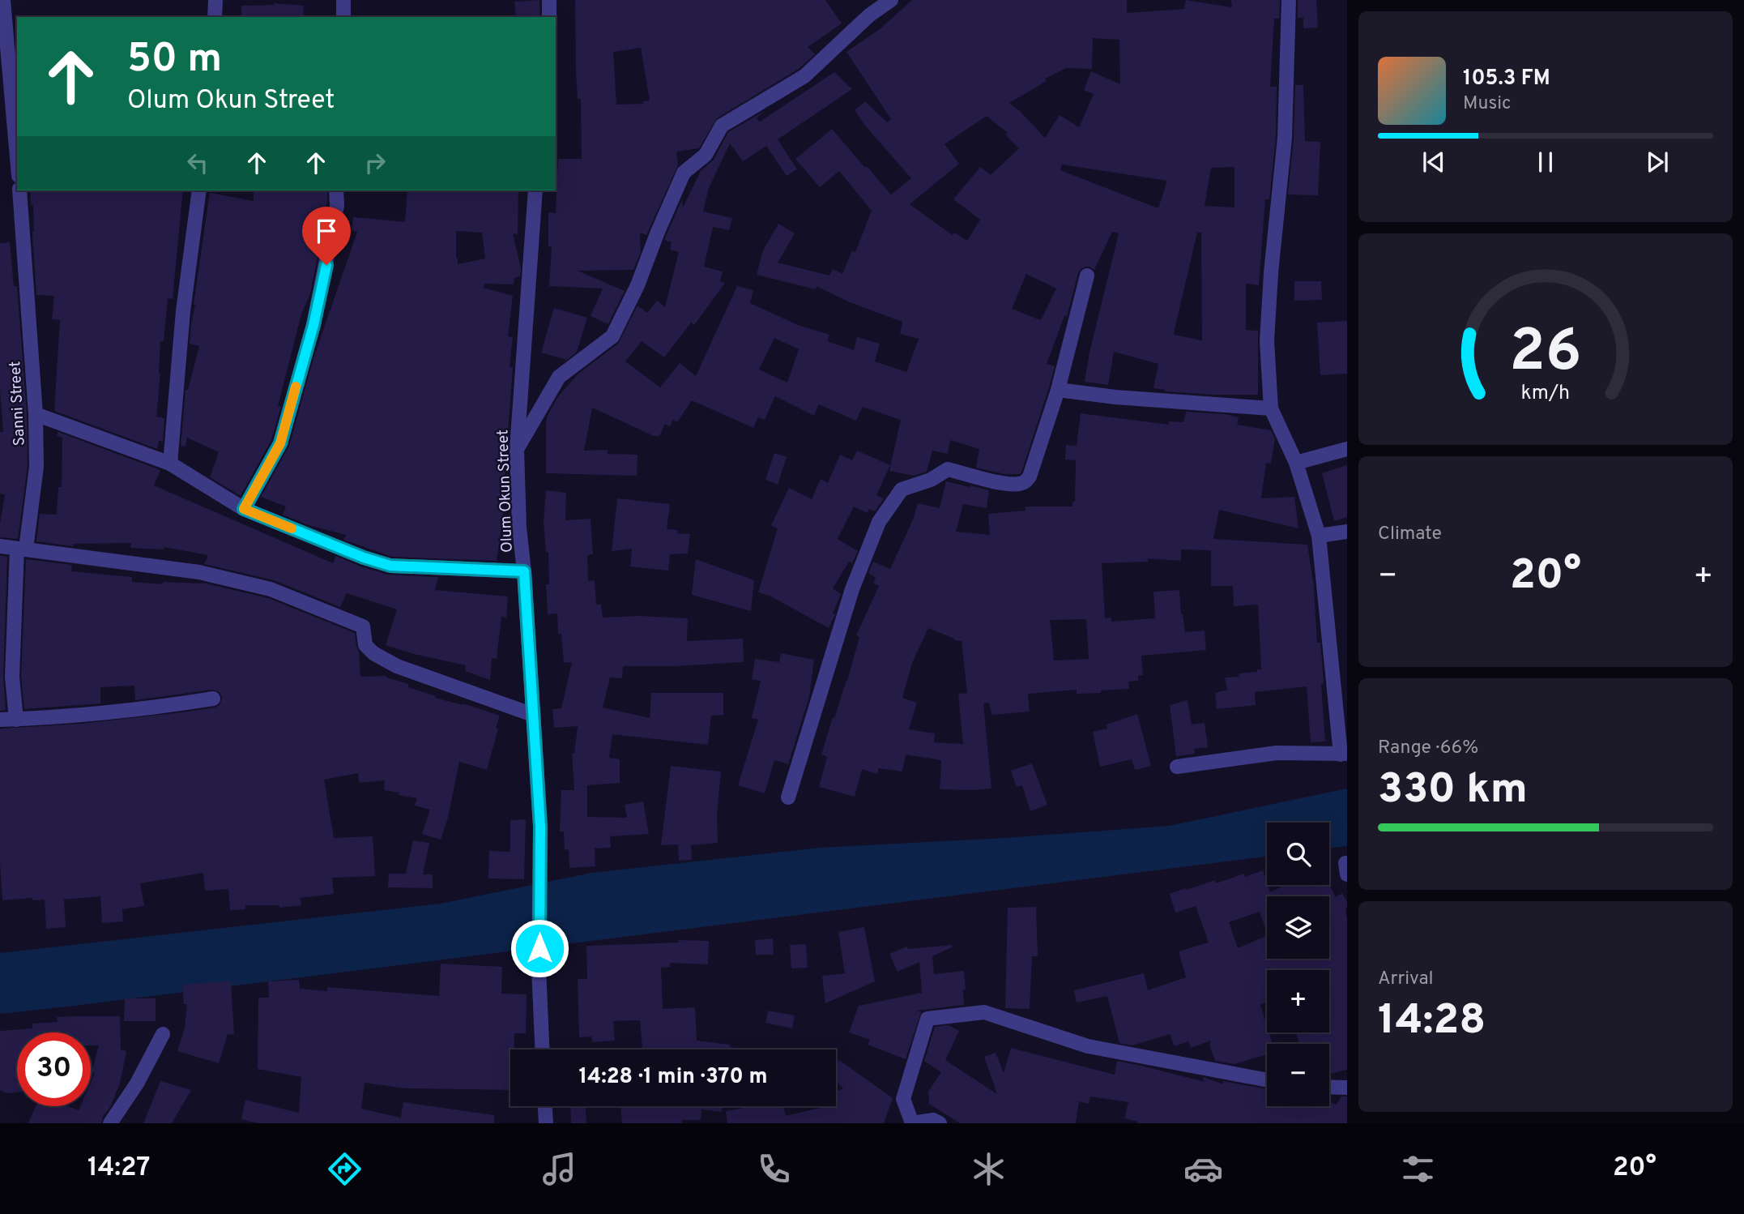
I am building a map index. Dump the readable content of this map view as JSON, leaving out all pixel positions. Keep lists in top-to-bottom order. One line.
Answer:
{"streets":{"street":["Sanni Street","Olum Okun Street"]},"page":{"turn":["50 m","Olum Okun Street"],"song":["105.3 FM","Music"],"tile":["Climate",["Range · 66%","330 km"],["Arrival","14:28"]],"heat":["−","20°","+"],"map_buttons":["+","−"],"limit":"30","trip":"14:28 · 1 min · 370 m","tabs":["14:27","20°"],"gauge":["26","km/h"]}}
